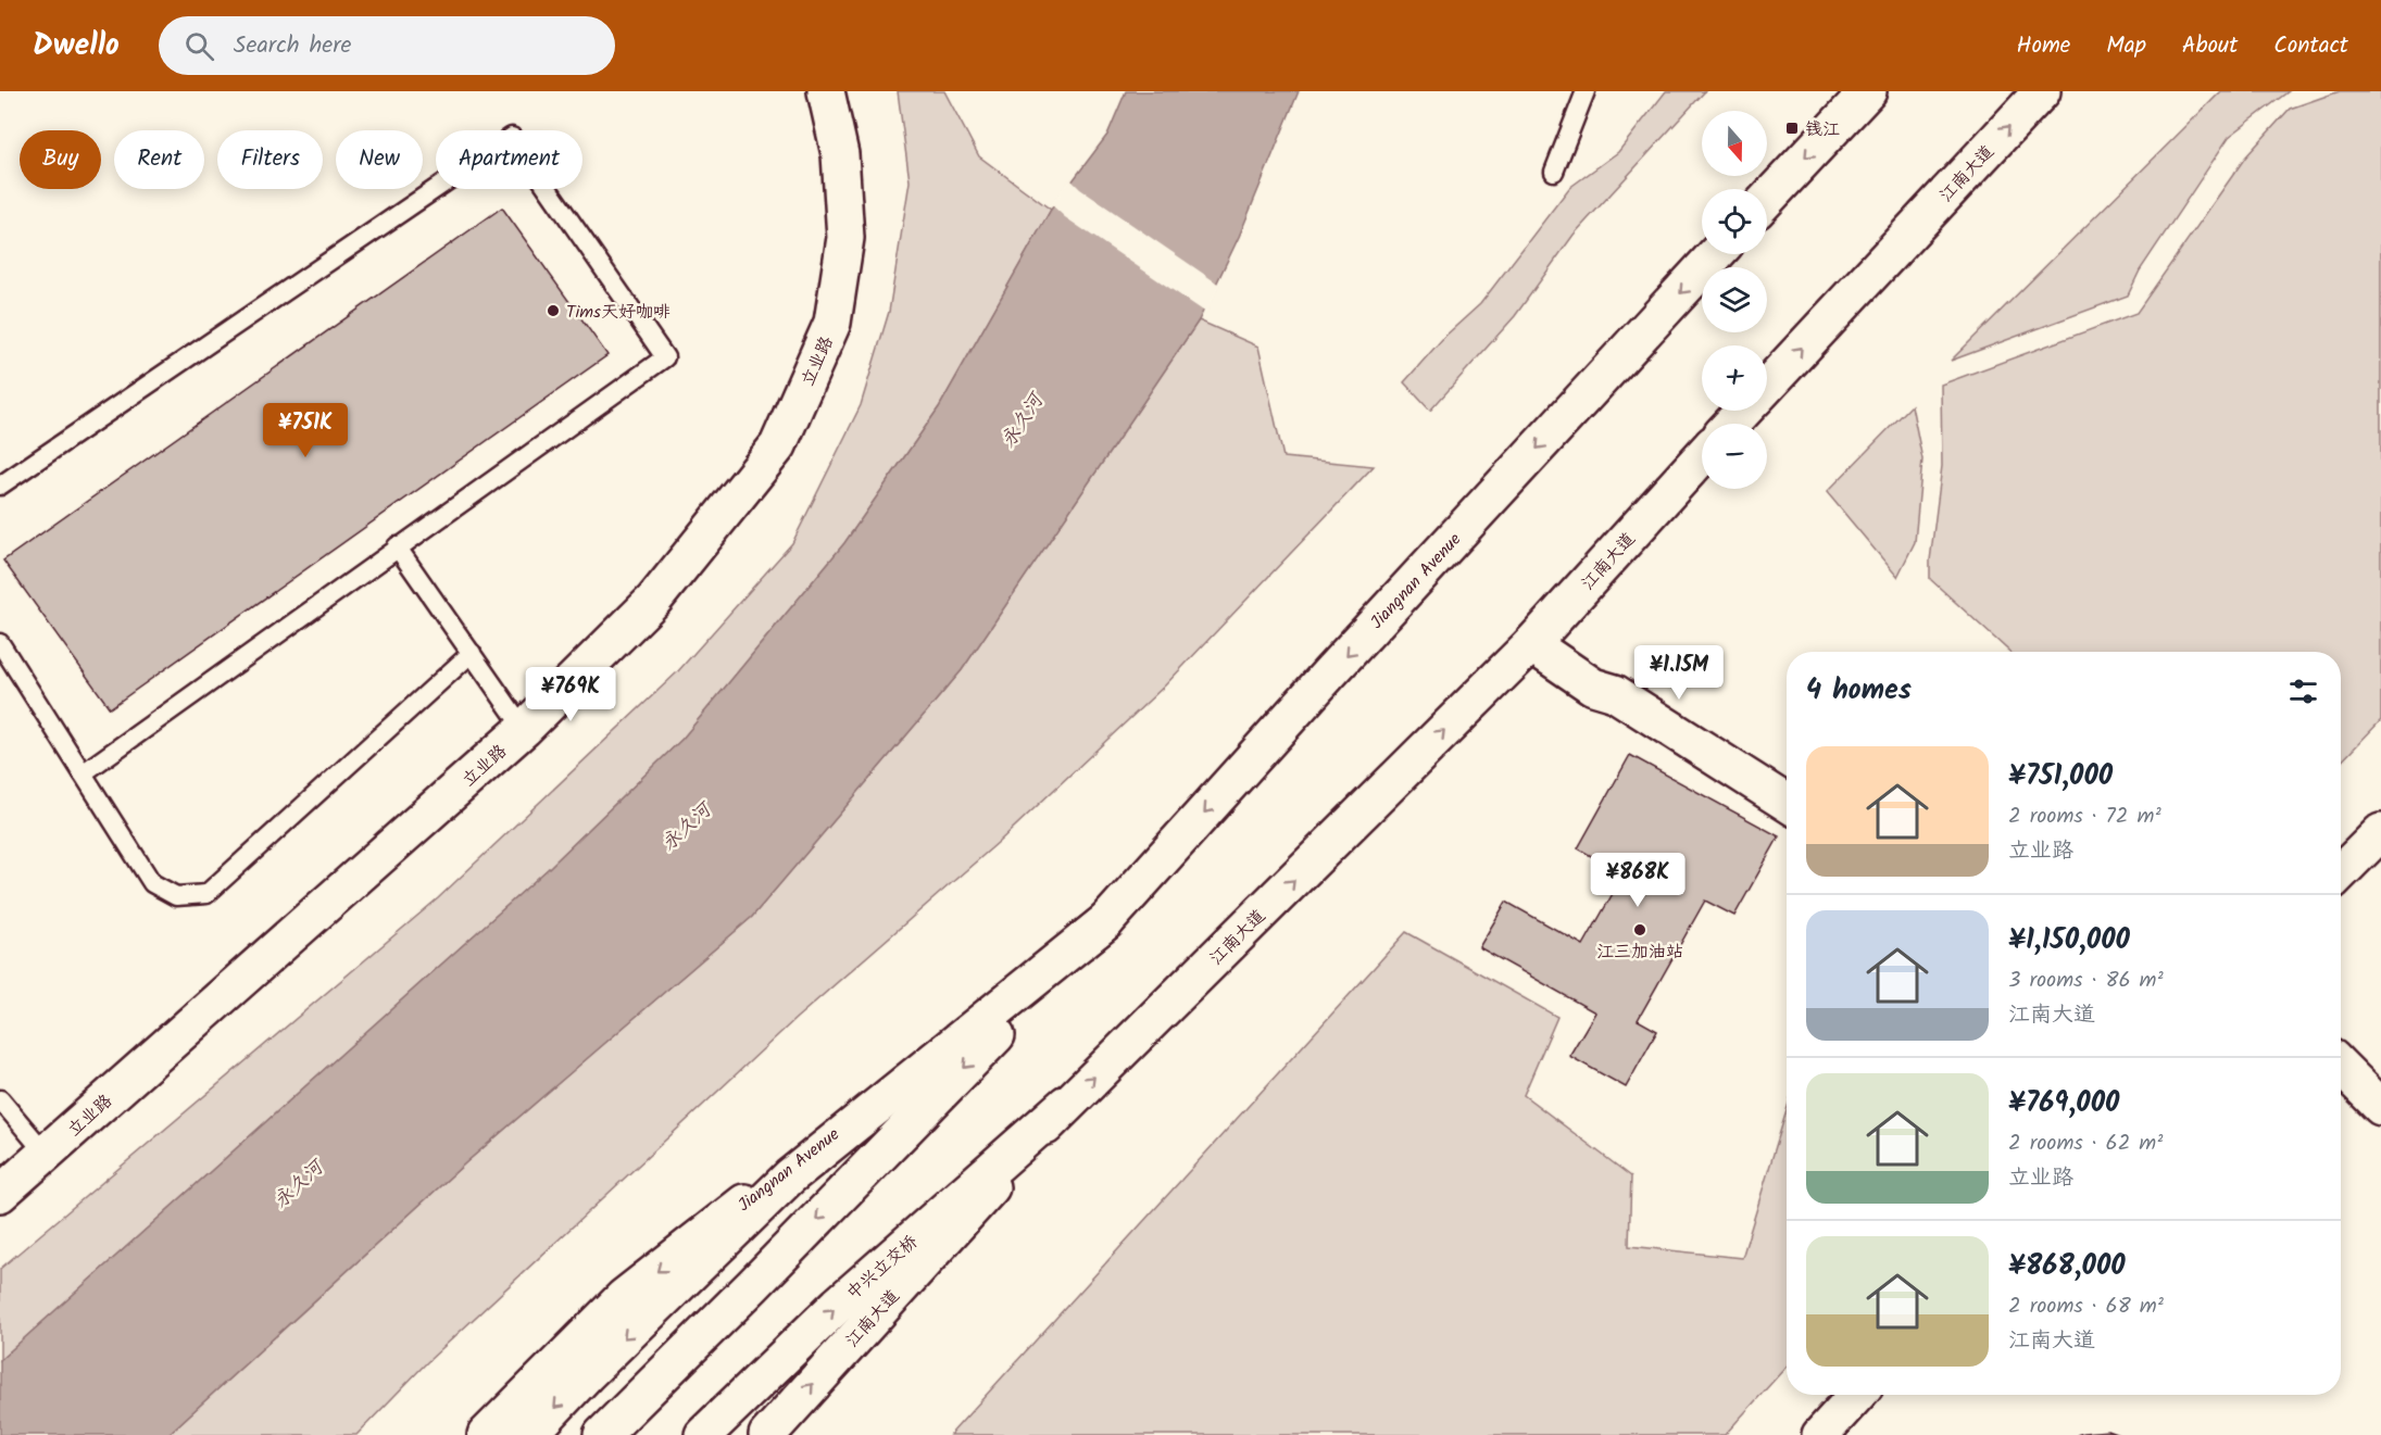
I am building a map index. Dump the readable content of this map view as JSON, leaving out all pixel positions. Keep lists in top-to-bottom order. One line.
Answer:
{"streets":{"main road":["江南大道","立业路","Jiangnan Avenue","中兴立交桥"]},"crossings":[["江南大道","中兴立交桥"]],"water":["永久河"],"places":{"transit":["钱江"],"other":["Tims天好咖啡","江三加油站"]},"north":"bottom","page":{"header":"Dwello","search":"Search here","nav":["Home","Map","About","Contact"],"map_buttons":["+","−"],"chip":["Buy","Rent","Filters","New","Apartment"],"price":["¥751K","¥1.15M","¥769K","¥868K"],"heading":"4 homes","list":[{"name":"¥751,000","note":"2 rooms · 72 m² · 立业路"},{"name":"¥1,150,000","note":"3 rooms · 86 m² · 江南大道"},{"name":"¥769,000","note":"2 rooms · 62 m² · 立业路"},{"name":"¥868,000","note":"2 rooms · 68 m² · 江南大道"}]}}
